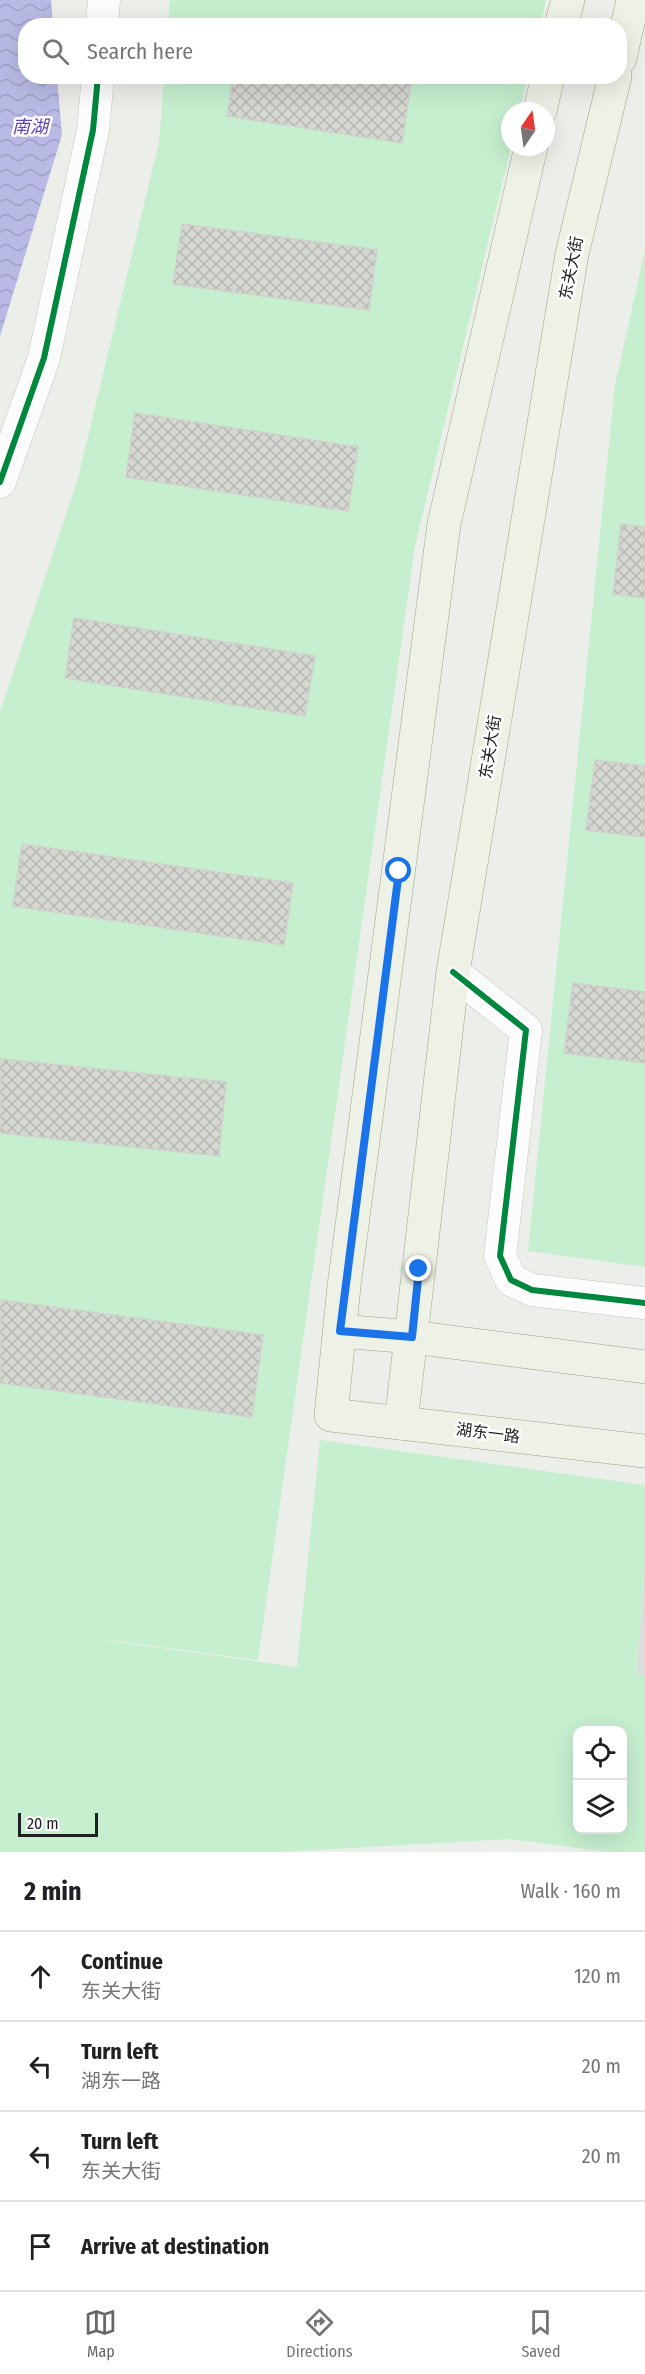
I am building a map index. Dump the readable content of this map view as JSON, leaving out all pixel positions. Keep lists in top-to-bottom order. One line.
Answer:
{"streets":{"main road":["东关大街","湖东一路"]},"crossings":[["东关大街","湖东一路"]],"water":["南湖"],"scale_bar":"20 m","north":"top","page":{"search":"Search here","scale":"20 m","heading":["2 min","Walk · 160 m"],"list":[["Continue","东关大街","120 m"],["Turn left","湖东一路","20 m"],["Turn left","东关大街","20 m"],"Arrive at destination"],"nav":["Map","Directions","Saved"]}}
